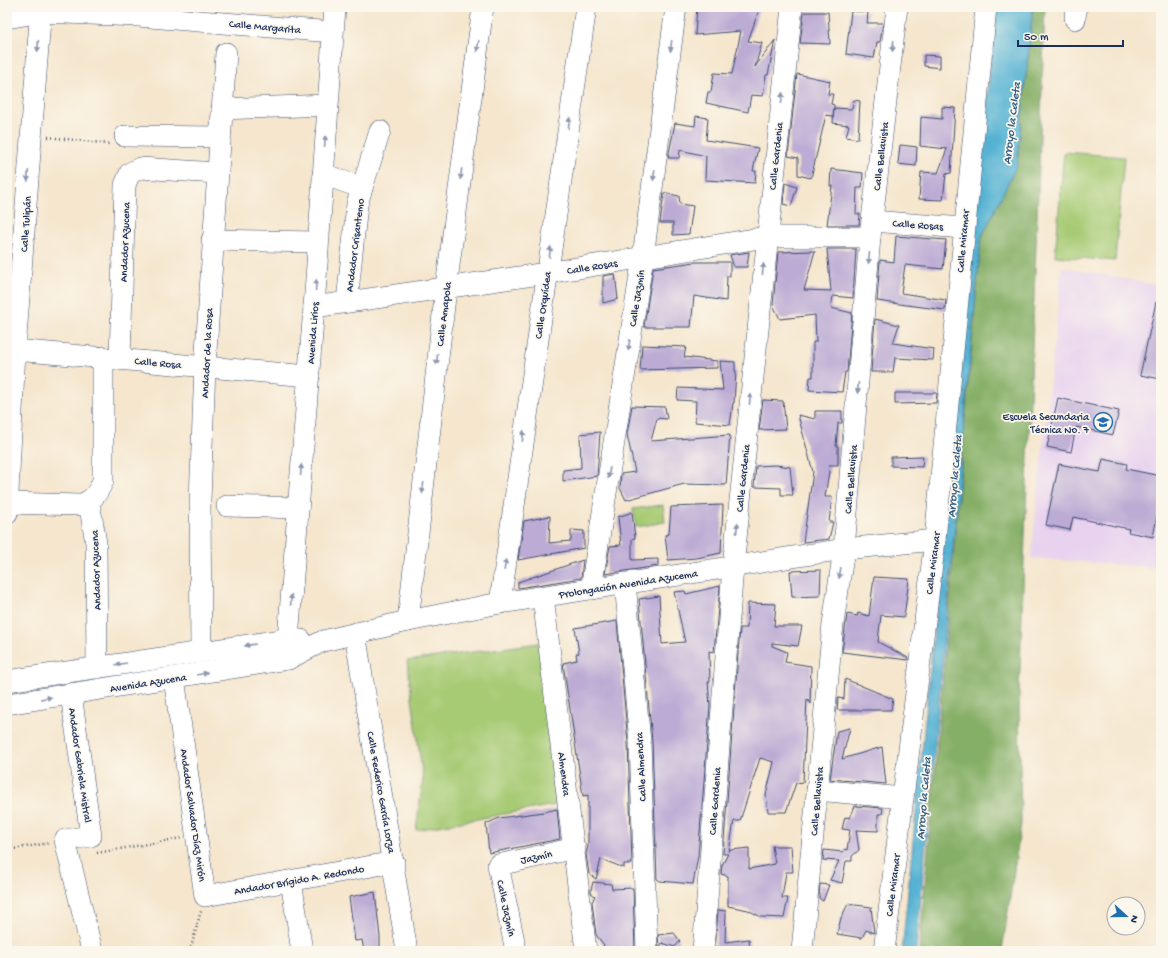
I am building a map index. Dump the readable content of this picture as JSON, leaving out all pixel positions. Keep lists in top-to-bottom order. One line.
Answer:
{"streets":{"street":["Calle Margarita","Calle Gardenia","Calle Bellavista","Calle Tulipán","Calle Rosas","Calle Miramar","Andador Azucena","Andador Crisantemo","Calle Jazmín","Calle Orquídea","Calle Amapola","Avenida Lirios","Andador de la Rosa","Calle Rosa","Prolongación Avenida Azucema","Avenida Azucena","Andador Gabriela Mistral","Calle Almendra","Almendra","Calle Federico García Lorza","Andador Salvador Díaz Mirón","Jazmín","Andador Brígido A. Redondo"]},"crossings":[["Calle Margarita","Calle Tulipán"],["Calle Margarita","Avenida Lirios"],["Calle Gardenia","Calle Rosas"],["Calle Gardenia","Prolongación Avenida Azucema"],["Calle Bellavista","Calle Rosas"],["Calle Bellavista","Prolongación Avenida Azucema"],["Calle Tulipán","Calle Rosa"],["Calle Rosas","Calle Miramar"],["Calle Rosas","Andador Crisantemo"],["Calle Rosas","Calle Jazmín"],["Calle Rosas","Calle Orquídea"],["Calle Rosas","Calle Amapola"],["Calle Rosas","Avenida Lirios"],["Calle Miramar","Prolongación Avenida Azucema"],["Andador Azucena","Andador de la Rosa"],["Andador Azucena","Calle Rosa"],["Andador Azucena","Avenida Azucena"],["Andador Crisantemo","Avenida Lirios"],["Calle Jazmín","Prolongación Avenida Azucema"],["Calle Jazmín","Jazmín"],["Calle Orquídea","Prolongación Avenida Azucema"],["Calle Amapola","Prolongación Avenida Azucema"],["Avenida Lirios","Calle Rosa"],["Avenida Lirios","Prolongación Avenida Azucema"],["Avenida Lirios","Avenida Azucena"],["Andador de la Rosa","Calle Rosa"],["Andador de la Rosa","Avenida Azucena"],["Prolongación Avenida Azucema","Avenida Azucena"],["Prolongación Avenida Azucema","Calle Almendra"],["Prolongación Avenida Azucema","Almendra"],["Prolongación Avenida Azucema","Calle Federico García Lorza"],["Avenida Azucena","Andador Gabriela Mistral"],["Avenida Azucena","Andador Salvador Díaz Mirón"],["Almendra","Jazmín"],["Calle Federico García Lorza","Andador Brígido A. Redondo"],["Andador Salvador Díaz Mirón","Andador Brígido A. Redondo"]],"one_way":["Calle Gardenia","Calle Bellavista","Calle Tulipán","Calle Jazmín","Calle Orquídea","Calle Amapola","Avenida Lirios"],"water":["Arroyo la Caleta"],"places":{"school or university":["Escuela Secundaria Técnica No. 7"]},"scale_bar":"50 m","north":"right"}
